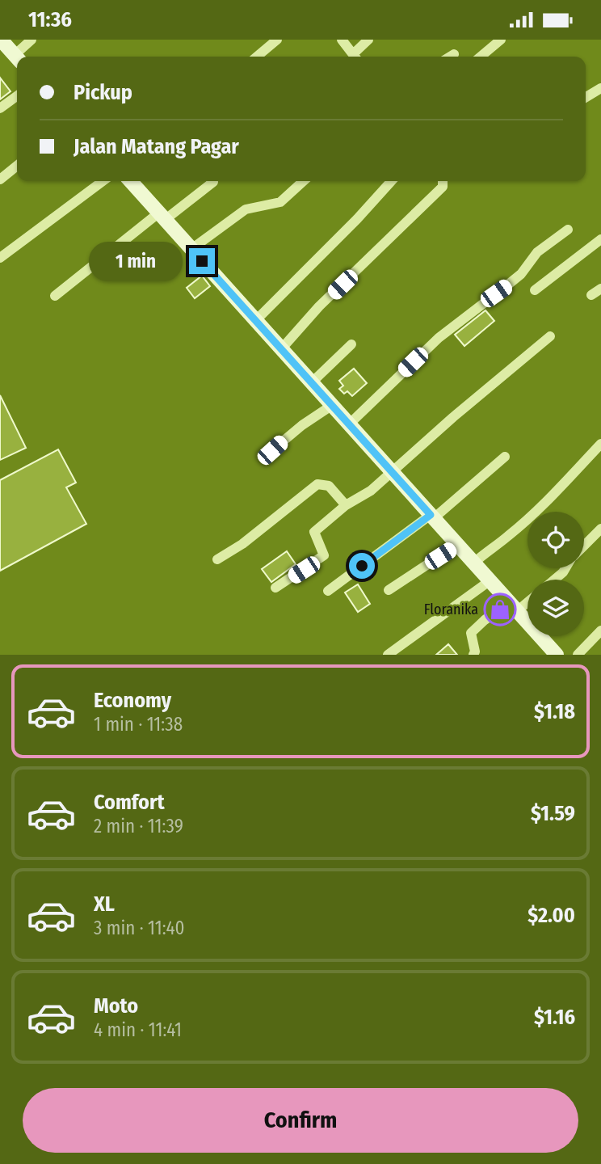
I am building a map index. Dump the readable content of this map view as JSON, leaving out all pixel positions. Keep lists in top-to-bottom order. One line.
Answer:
{"places":{"shop":["Floranika"]},"page":{"status":"11:36","banner":["Pickup","Jalan Matang Pagar"],"bubble":"1 min","list":[{"name":"Economy","note":"1 min · 11:38","value":"$1.18"},{"name":"Comfort","note":"2 min · 11:39","value":"$1.59"},{"name":"XL","note":"3 min · 11:40","value":"$2.00"},{"name":"Moto","note":"4 min · 11:41","value":"$1.16"}],"buttons":"Confirm"}}
